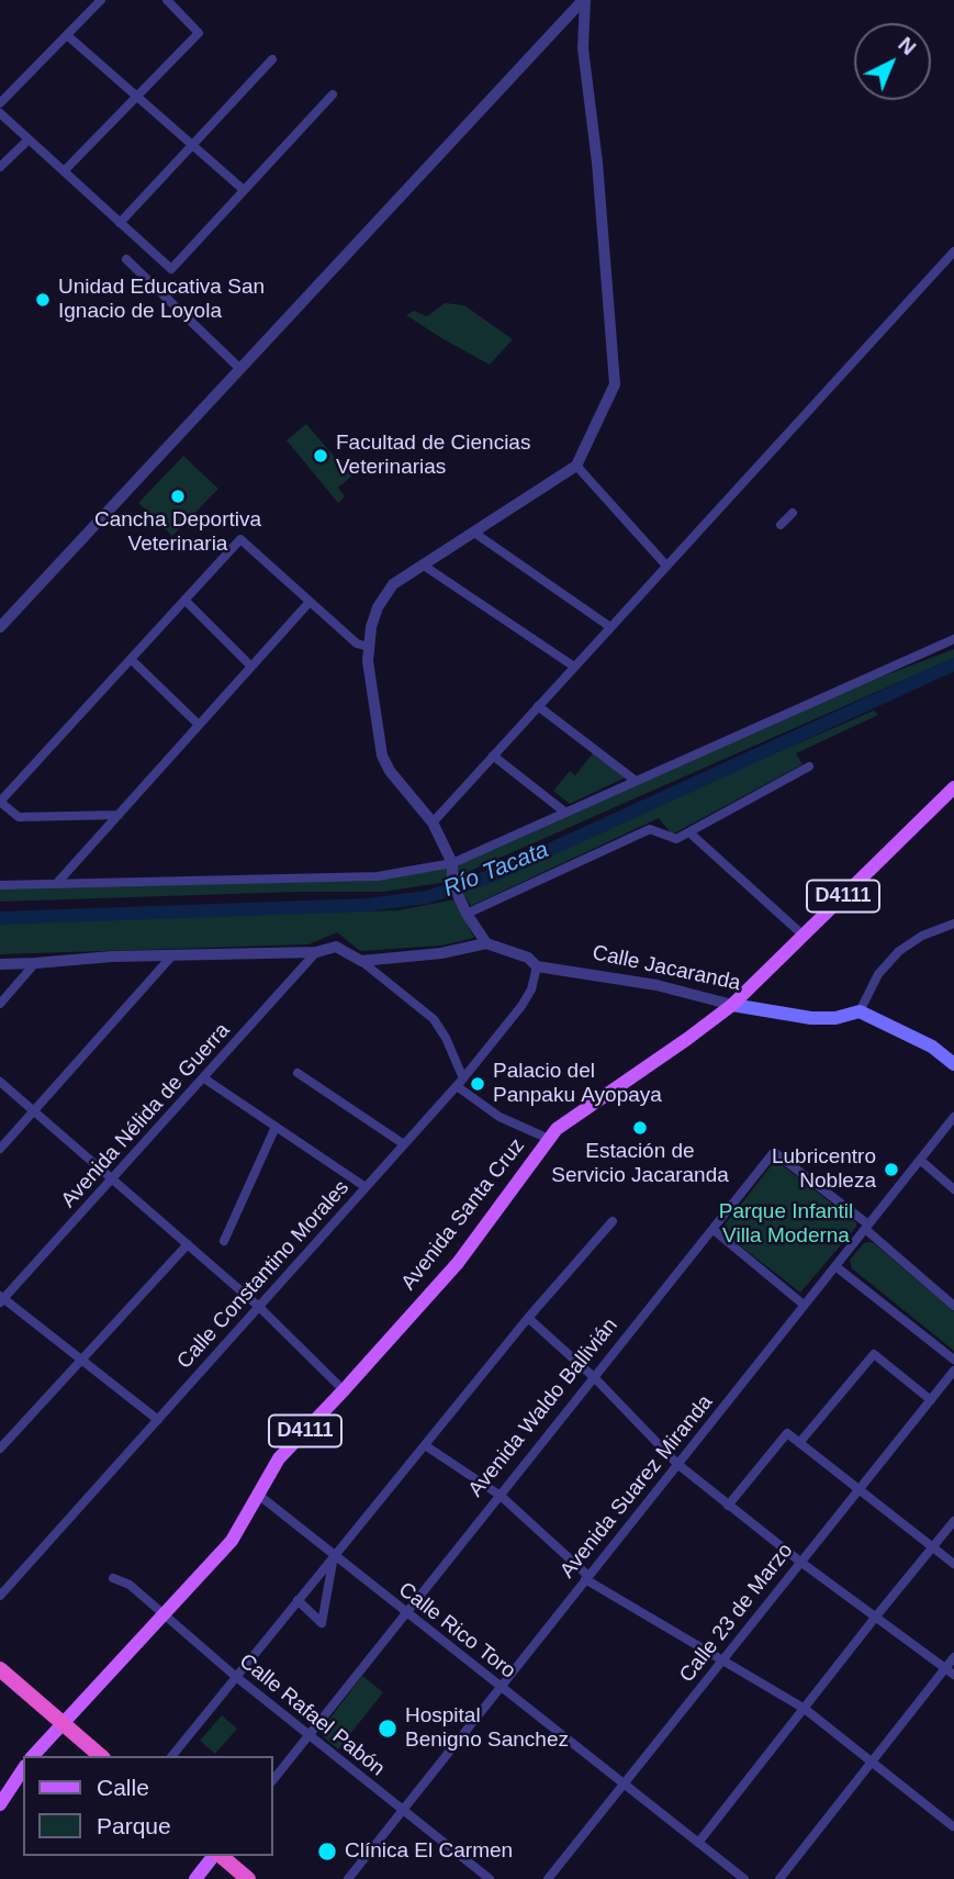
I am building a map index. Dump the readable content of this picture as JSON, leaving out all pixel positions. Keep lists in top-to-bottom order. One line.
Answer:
{"streets":{"main road":["D4111","Calle Jacaranda","Avenida Santa Cruz"],"street":["Avenida Nélida de Guerra","Calle Constantino Morales","Avenida Waldo Ballivián","Avenida Suarez Miranda","Calle 23 de Marzo","Calle Rico Toro","Calle Rafael Pabón"]},"crossings":[["Calle Jacaranda","Avenida Santa Cruz"],["Calle Jacaranda","Calle Constantino Morales"],["Avenida Santa Cruz","Calle Rico Toro"],["Avenida Santa Cruz","Calle Rafael Pabón"],["Avenida Waldo Ballivián","Avenida Suarez Miranda"],["Avenida Waldo Ballivián","Calle Rico Toro"],["Avenida Waldo Ballivián","Calle Rafael Pabón"],["Avenida Suarez Miranda","Calle Rico Toro"],["Avenida Suarez Miranda","Calle Rafael Pabón"],["Calle 23 de Marzo","Calle Rico Toro"]],"water":["Río Tacata"],"parks":["Parque Infantil Villa Moderna"],"places":["Unidad Educativa San Ignacio de Loyola","Facultad de Ciencias Veterinarias","Cancha Deportiva Veterinaria","Palacio del Panpaku Ayopaya","Estación de Servicio Jacaranda","Lubricentro Nobleza","Hospital Benigno Sanchez","Clínica El Carmen"],"legend":["Calle","Parque"],"north":"top right"}
